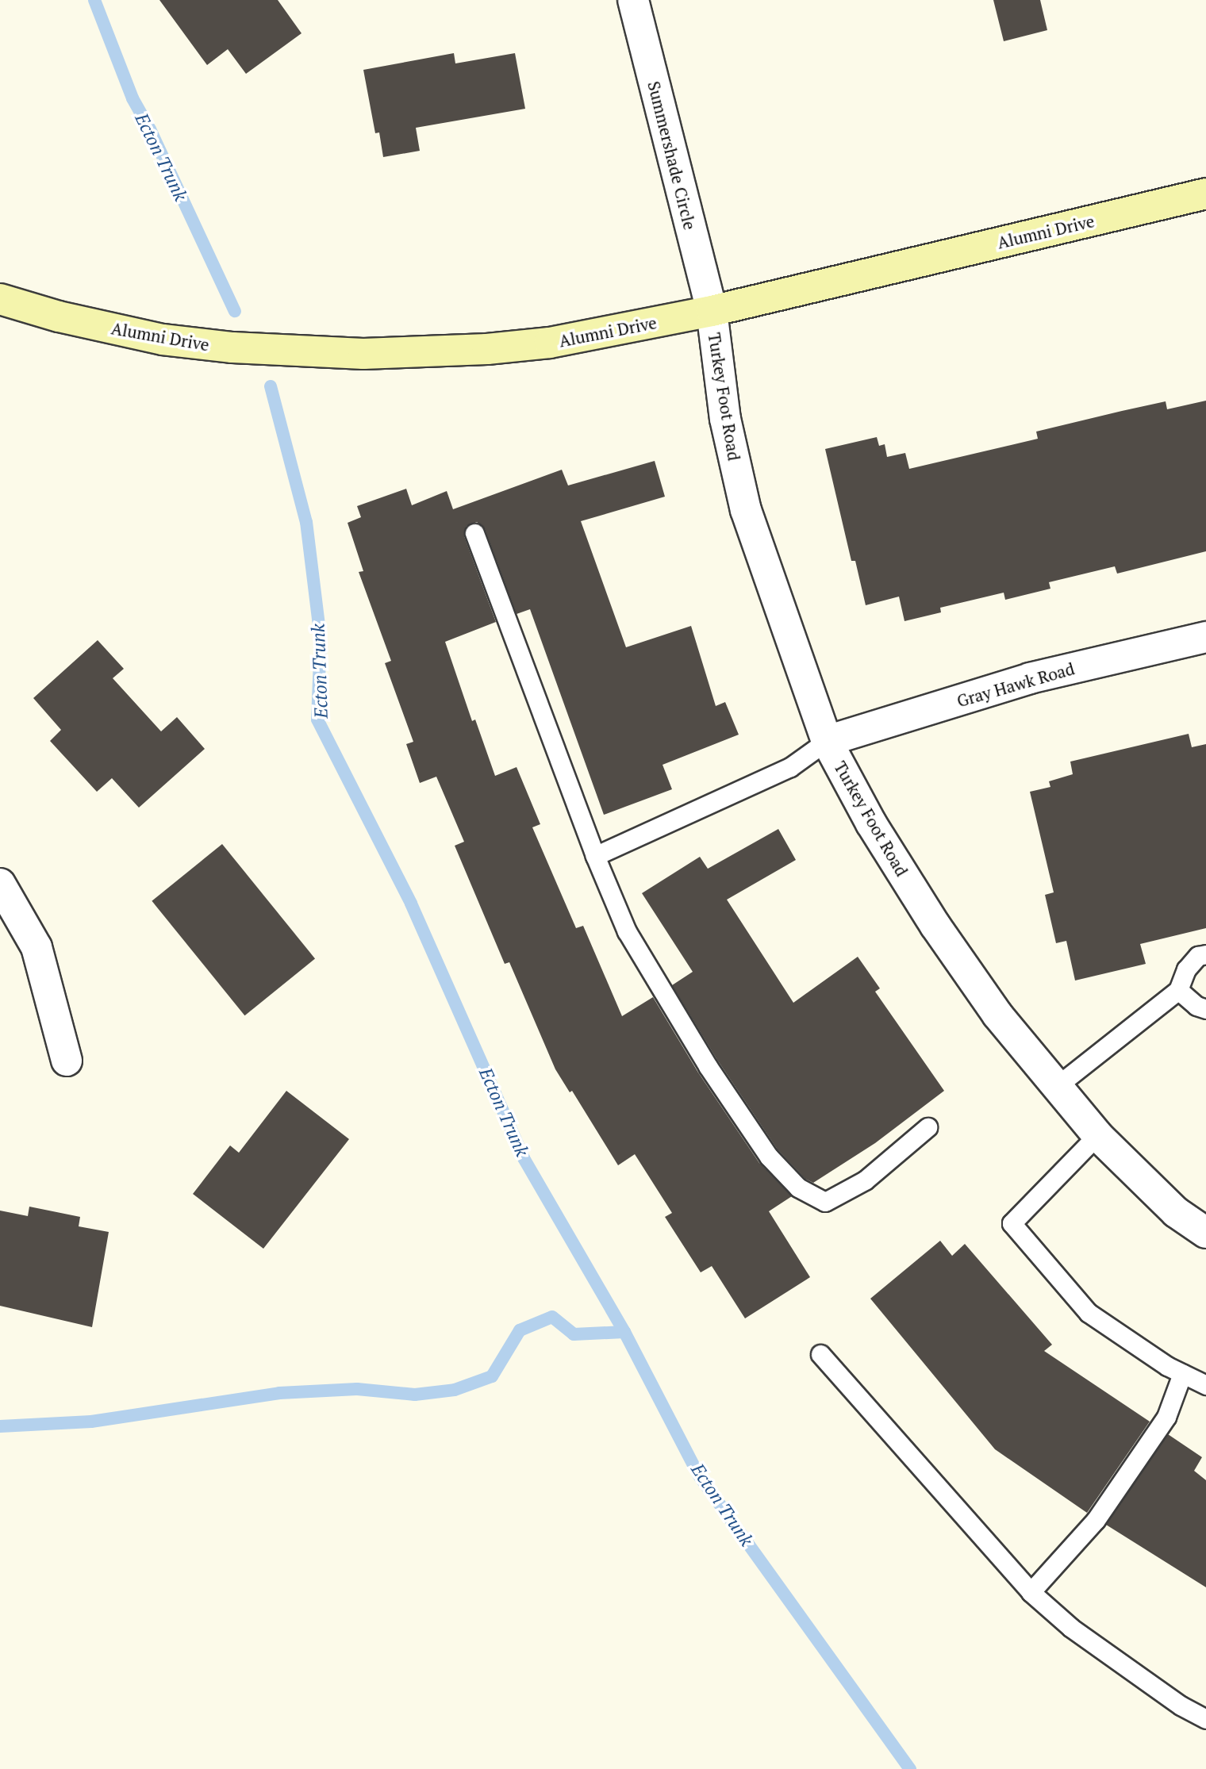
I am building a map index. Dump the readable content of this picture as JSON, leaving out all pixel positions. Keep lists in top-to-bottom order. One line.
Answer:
{"streets":{"main road":["Alumni Drive"],"street":["Summershade Circle","Turkey Foot Road","Gray Hawk Road"]},"crossings":[["Summershade Circle","Alumni Drive"],["Summershade Circle","Turkey Foot Road"],["Alumni Drive","Turkey Foot Road"],["Turkey Foot Road","Gray Hawk Road"]],"water":["Ecton Trunk"]}
